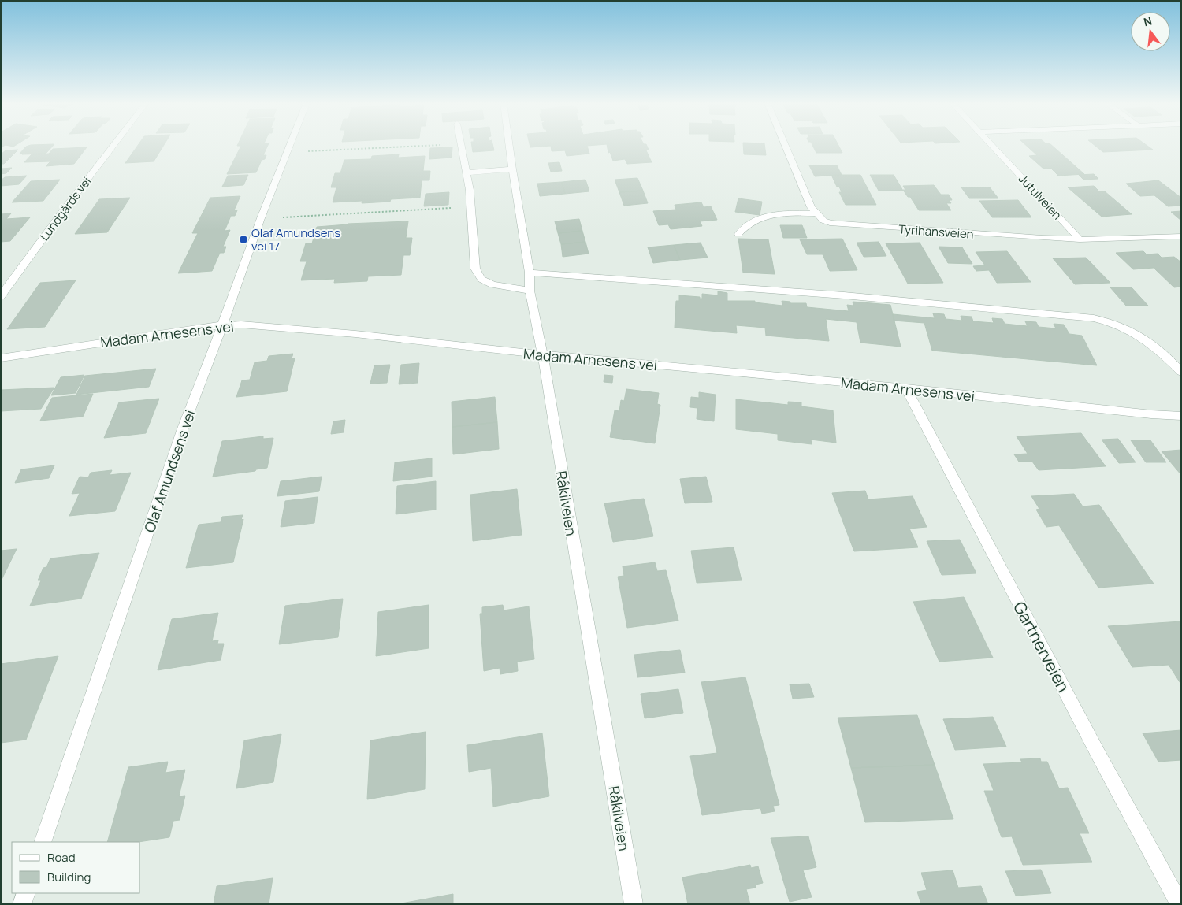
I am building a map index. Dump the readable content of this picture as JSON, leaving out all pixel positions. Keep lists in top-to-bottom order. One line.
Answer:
{"streets":{"street":["Jutulveien","Lundgårds vei","Tyrihansveien","Madam Arnesens vei","Olaf Amundsens vei","Råkilveien","Gartnerveien"]},"crossings":[["Jutulveien","Tyrihansveien"],["Madam Arnesens vei","Olaf Amundsens vei"],["Madam Arnesens vei","Råkilveien"],["Madam Arnesens vei","Gartnerveien"]],"places":{"transit":["Olaf Amundsens vei 17"]},"legend":["Road","Building"],"north":"top"}
